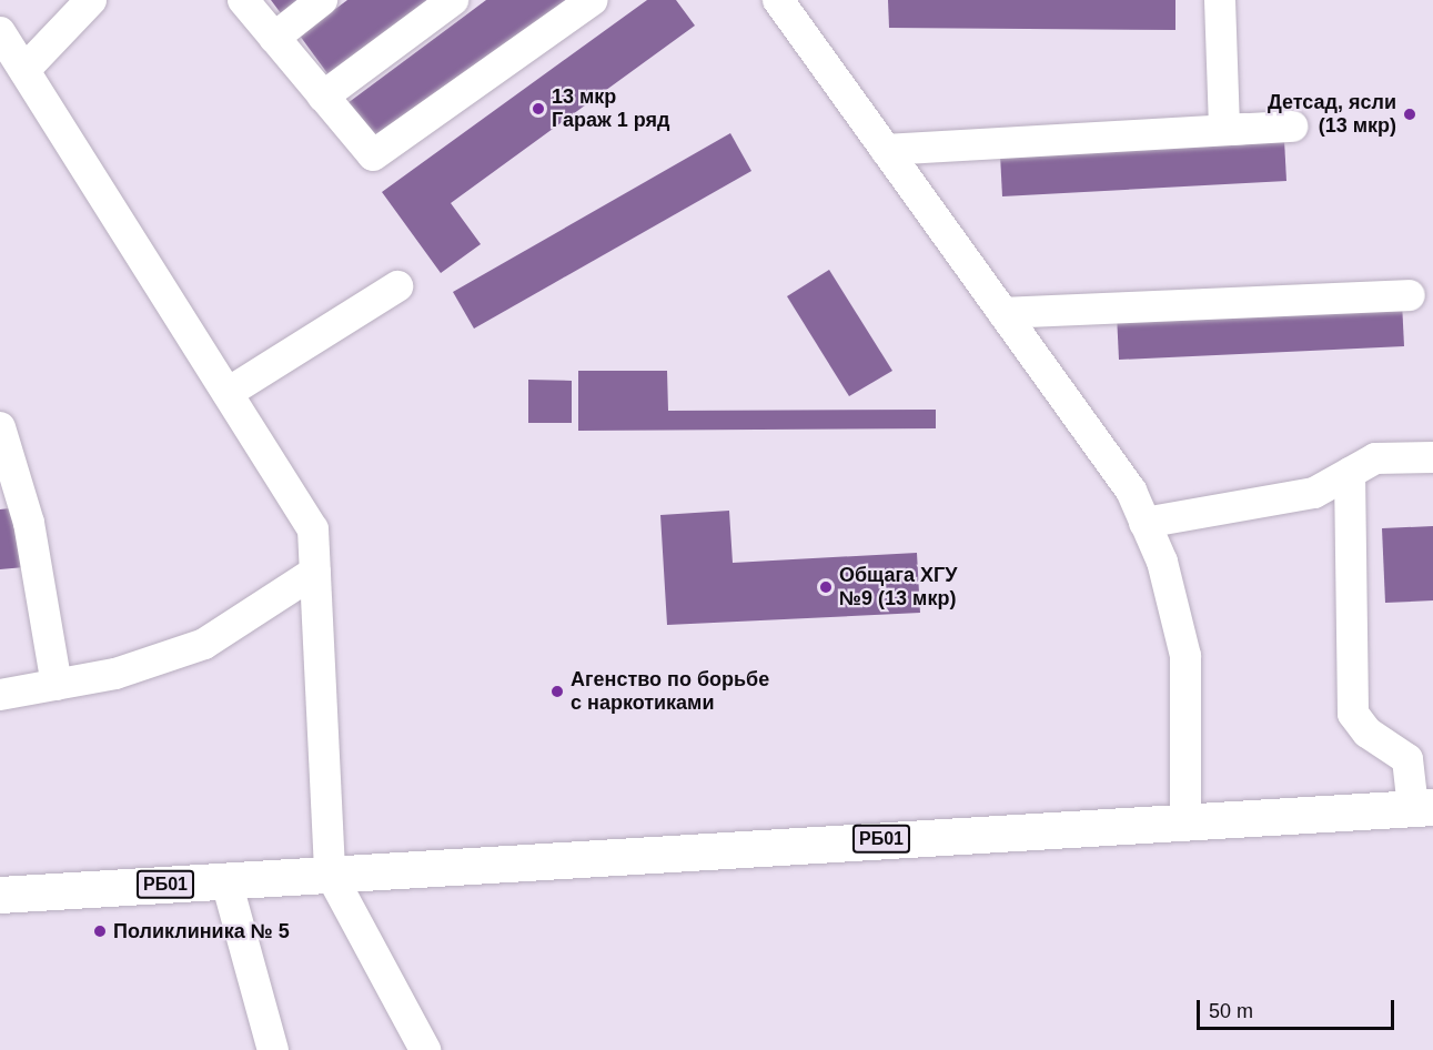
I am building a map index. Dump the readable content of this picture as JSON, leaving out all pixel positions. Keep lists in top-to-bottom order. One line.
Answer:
{"streets":{"highway":["РБ01"]},"places":["13 мкр Гараж 1 ряд","Детсад, ясли (13 мкр)","Общага ХГУ №9 (13 мкр)","Агенство по борьбе с наркотиками","Поликлиника № 5"],"scale_bar":"50 m"}
